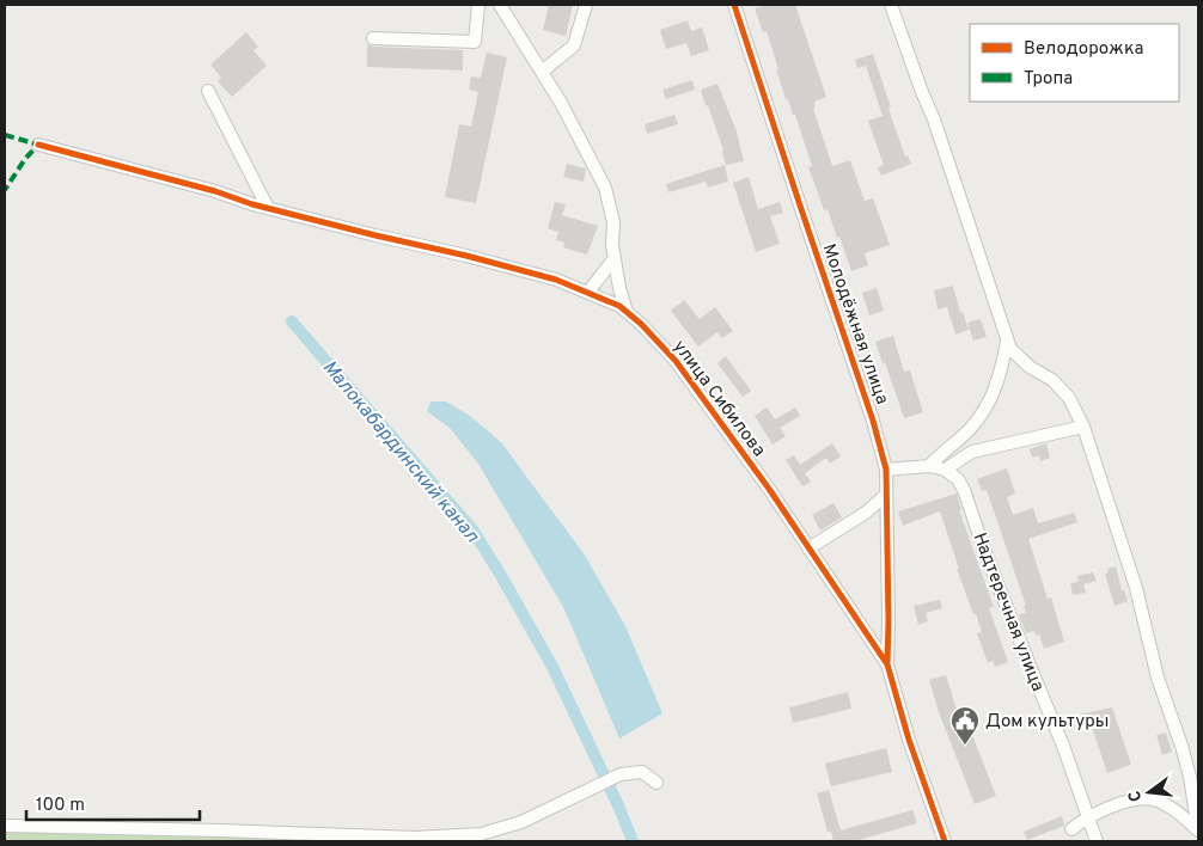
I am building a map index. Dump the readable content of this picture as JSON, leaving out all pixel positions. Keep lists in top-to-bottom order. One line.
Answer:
{"streets":{"street":["Молодёжная улица","улица Сибилова","Надтеречная улица"]},"crossings":[["Молодёжная улица","улица Сибилова"]],"water":["Малокабардинский канал"],"places":{"public building":["Дом культуры"]},"legend":["Велодорожка","Тропа"],"scale_bar":"100 m","north":"left"}
